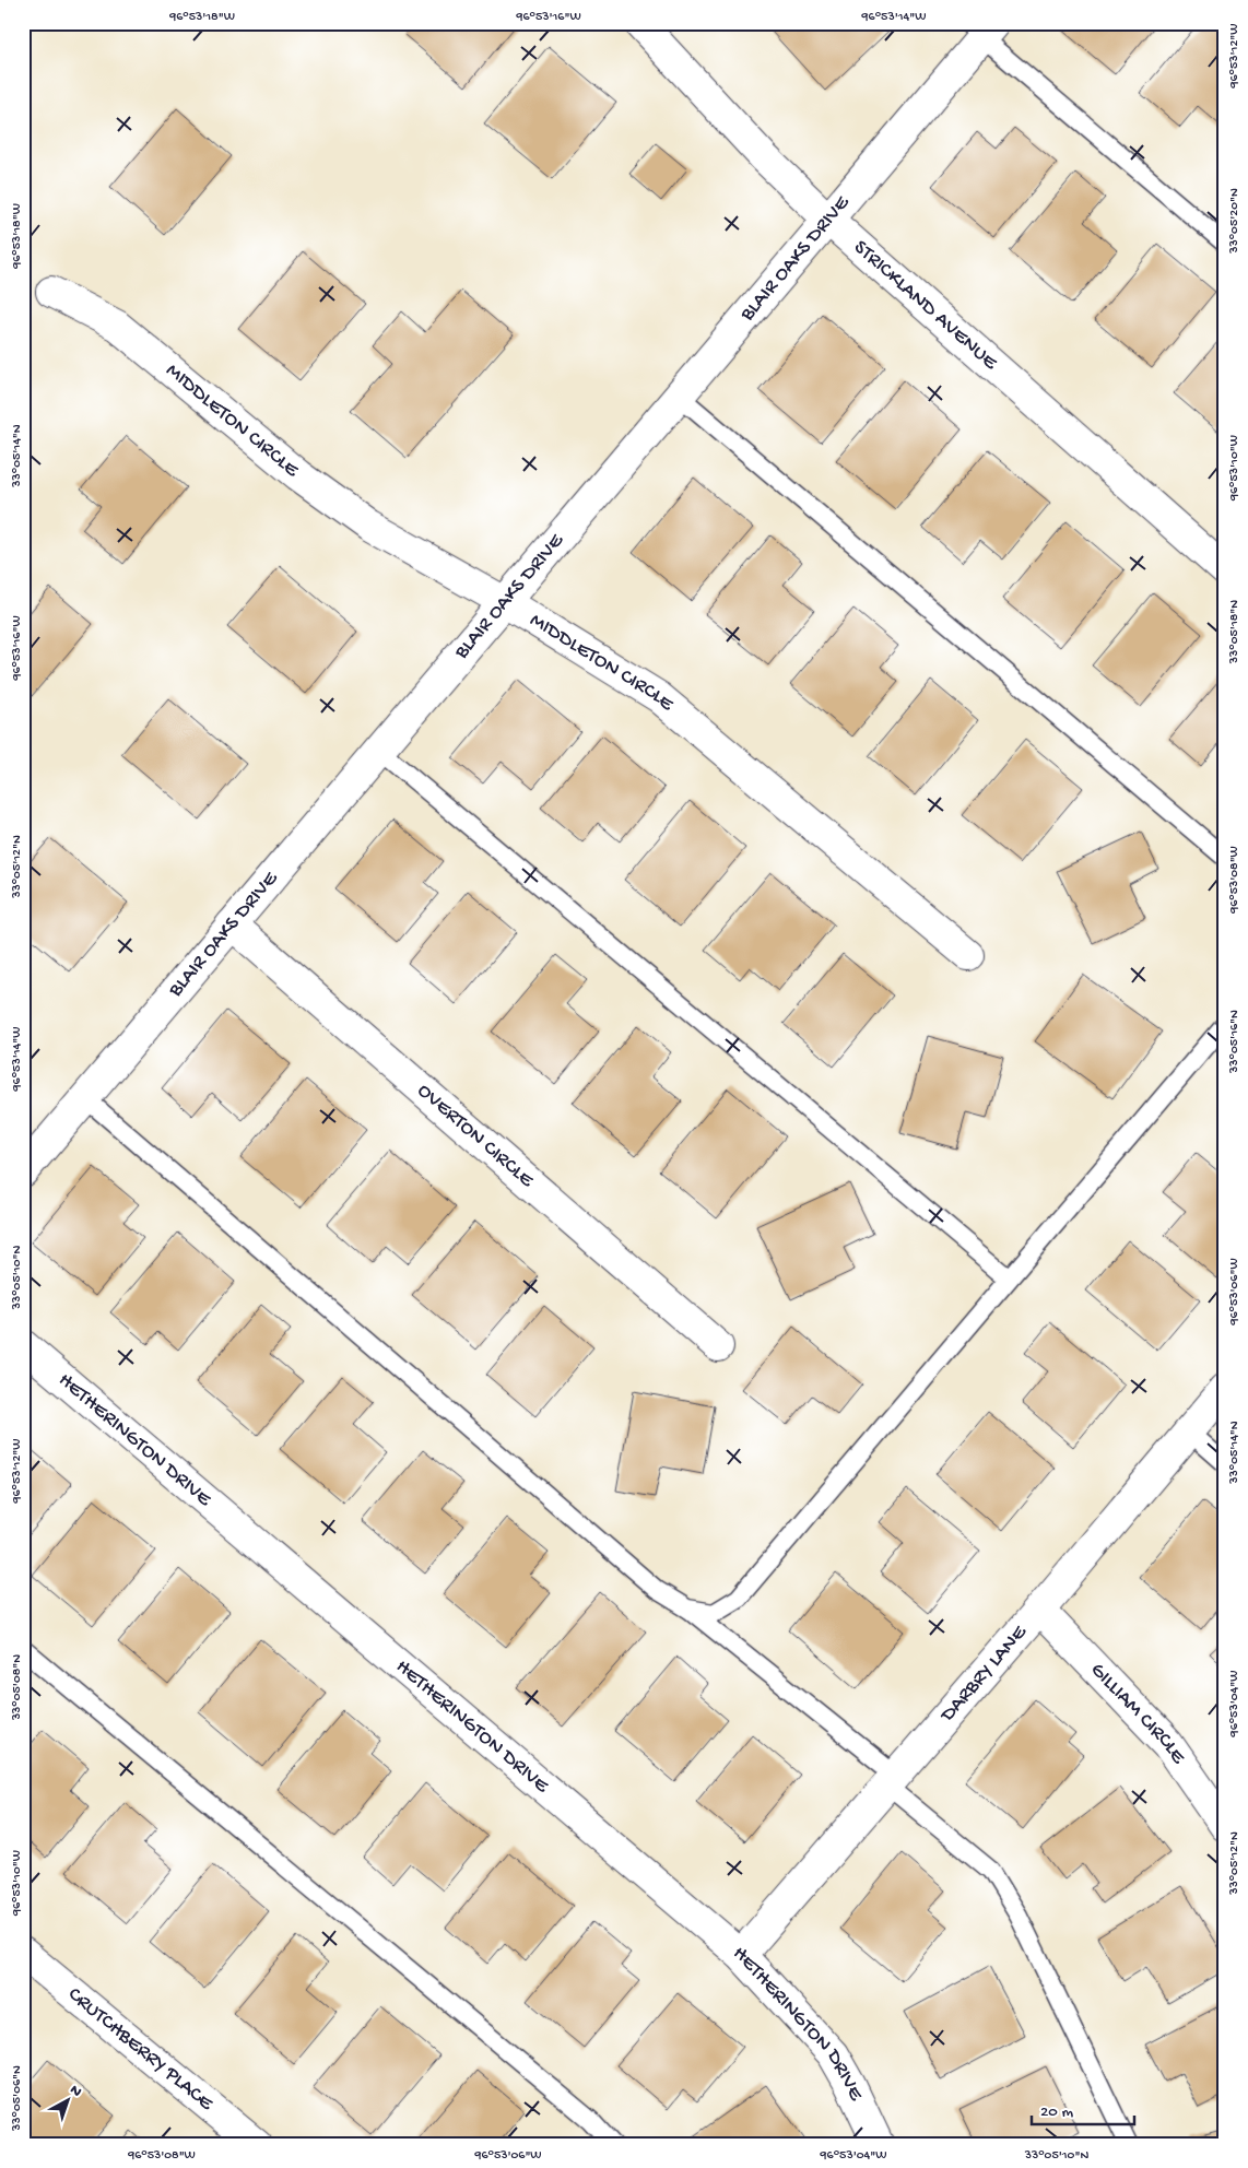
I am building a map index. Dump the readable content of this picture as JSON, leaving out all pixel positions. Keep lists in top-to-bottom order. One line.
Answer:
{"streets":{"street":["BLAIR OAKS DRIVE","STRICKLAND AVENUE","MIDDLETON CIRCLE","OVERTON CIRCLE","HETHERINGTON DRIVE","DARBRY LANE","GILLIAM CIRCLE","CRUTCHBERRY PLACE"]},"crossings":[["BLAIR OAKS DRIVE","STRICKLAND AVENUE"],["BLAIR OAKS DRIVE","MIDDLETON CIRCLE"],["BLAIR OAKS DRIVE","OVERTON CIRCLE"],["HETHERINGTON DRIVE","DARBRY LANE"],["DARBRY LANE","GILLIAM CIRCLE"]],"scale_bar":"20 m","north":"top right","coordinates":["96°53'18\"W","96°53'16\"W","96°53'14\"W","96°53'12\"W","33°05'20\"N","33°05'14\"N","96°53'10\"W","33°05'18\"N","33°05'12\"N","96°53'08\"W","33°05'16\"N","33°05'10\"N","96°53'06\"W","33°05'08\"N","96°53'04\"W","33°05'06\"N"]}
